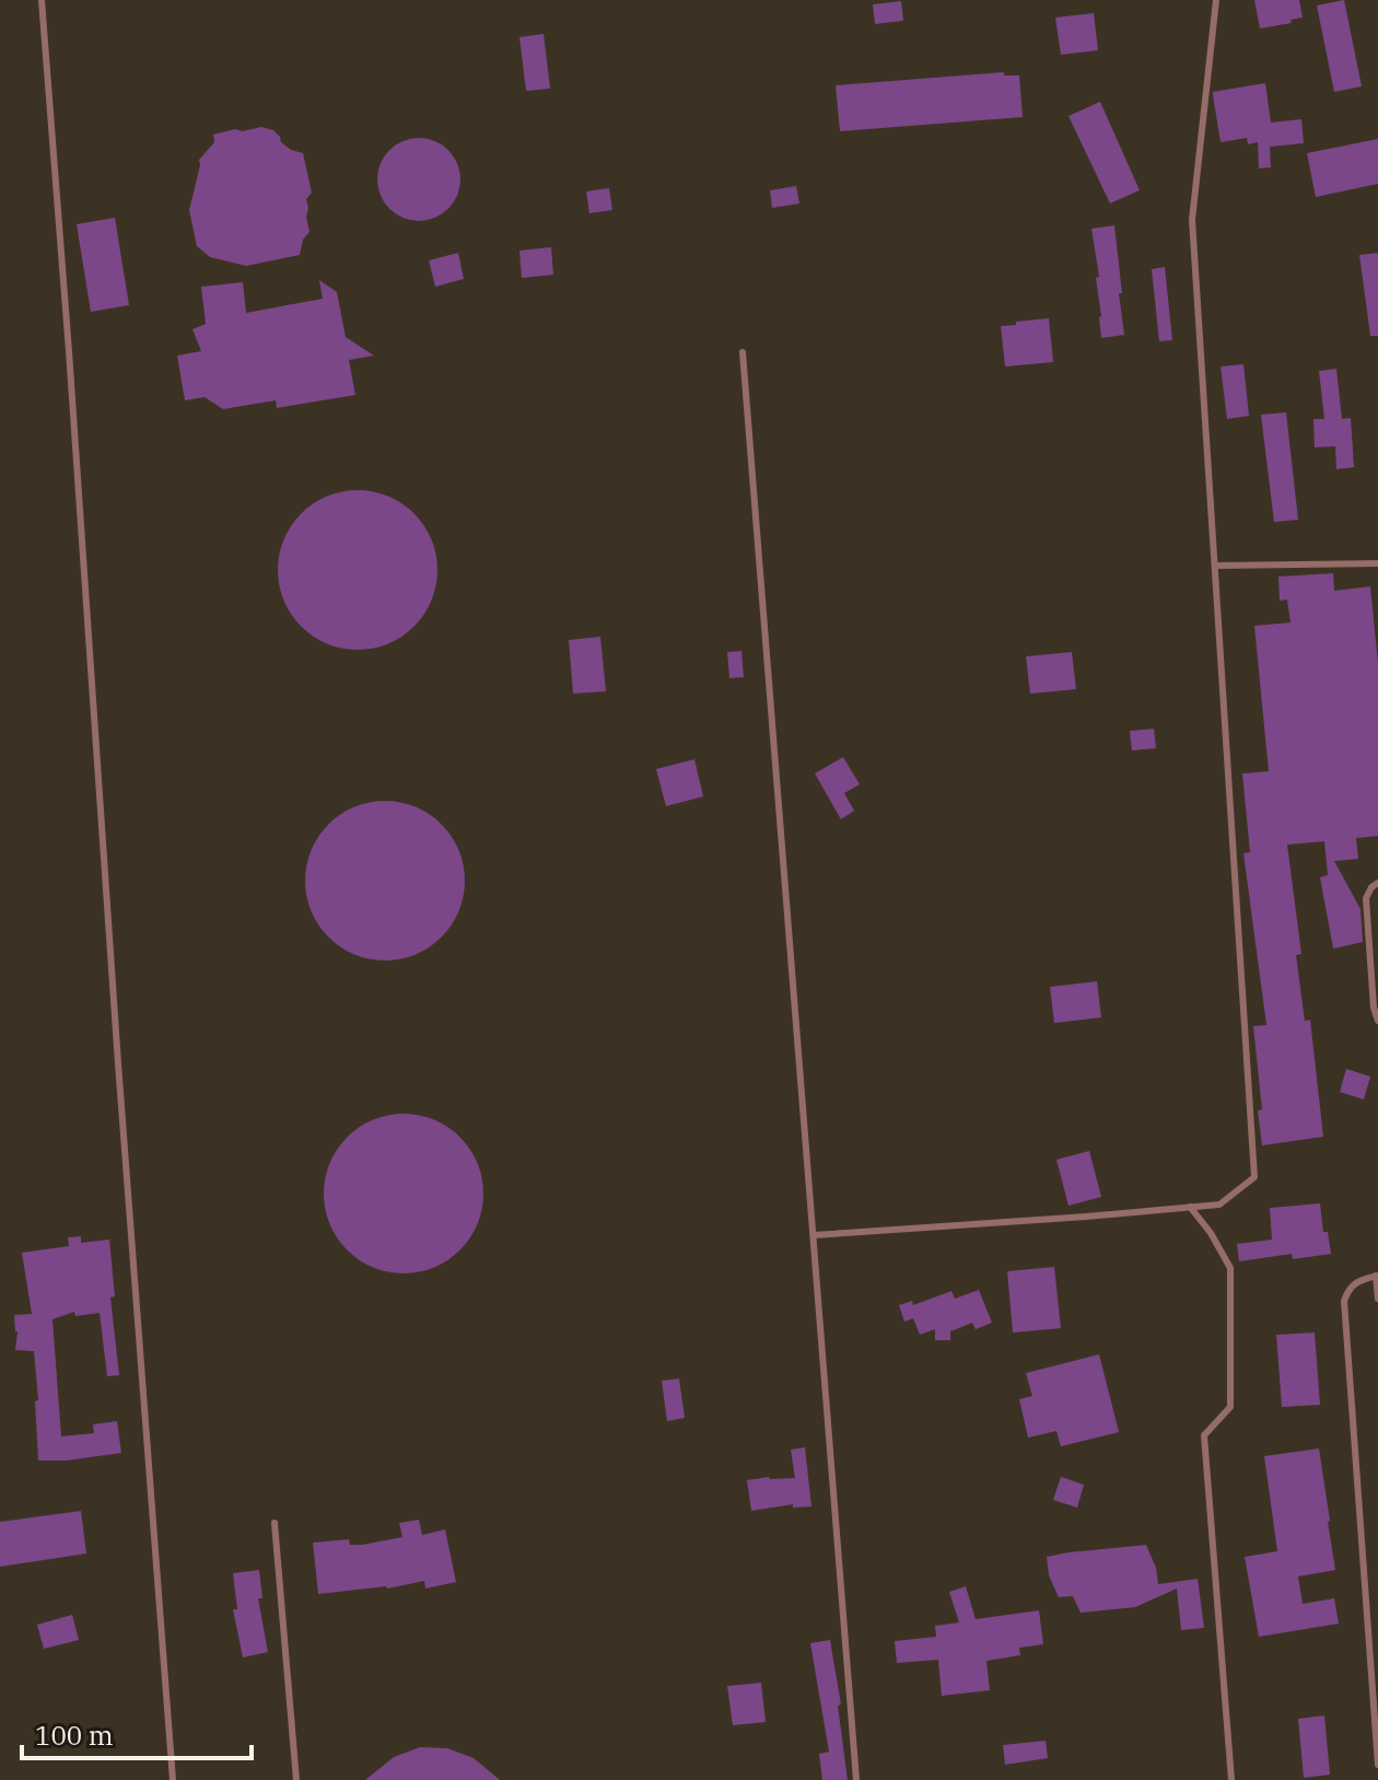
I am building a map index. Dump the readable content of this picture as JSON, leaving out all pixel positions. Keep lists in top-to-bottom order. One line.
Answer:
{"scale_bar":"100 m"}
